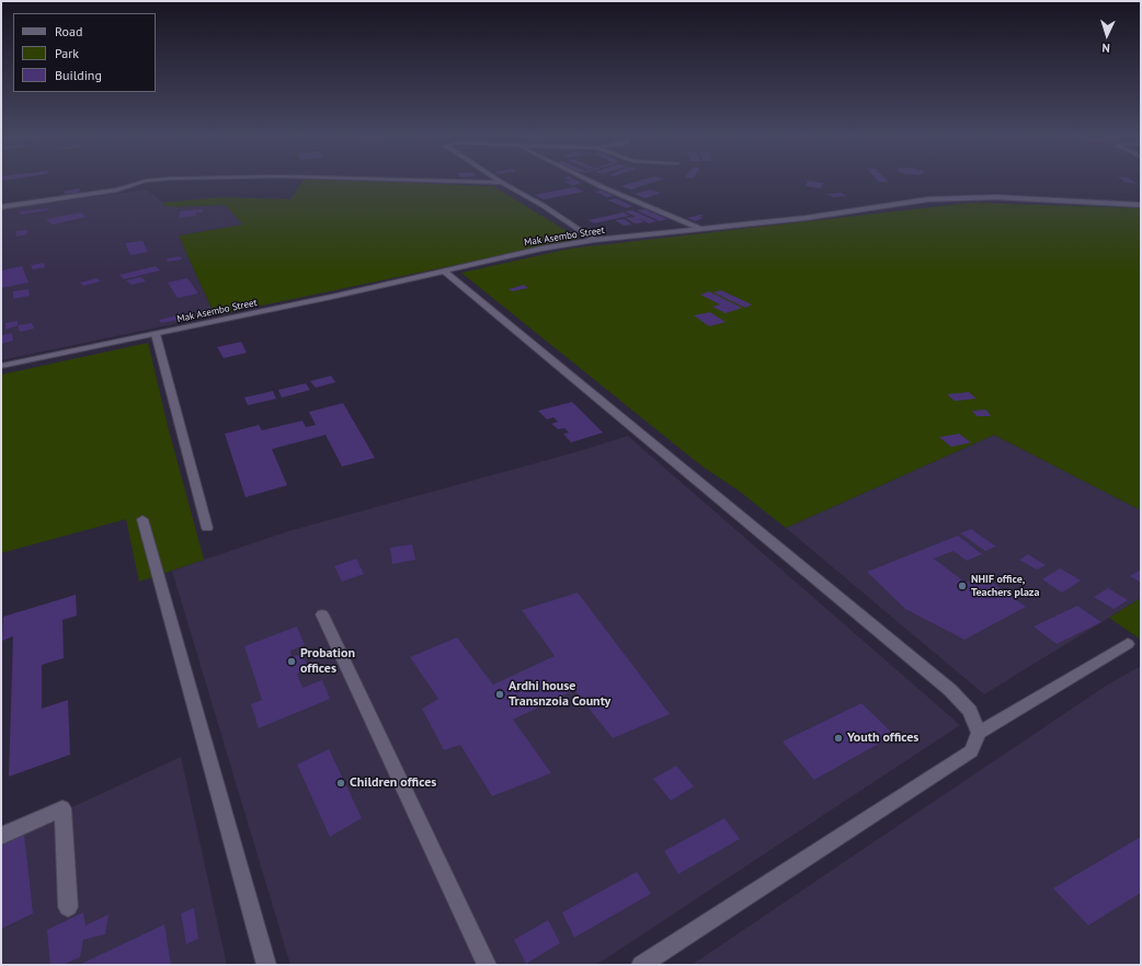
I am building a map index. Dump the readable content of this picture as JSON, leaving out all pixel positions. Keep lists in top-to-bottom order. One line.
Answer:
{"streets":{"street":["Mak Asembo Street"]},"places":["NHIF office, Teachers plaza","Probation offices","Ardhi house Transnzoia County","Youth offices","Children offices"],"legend":["Road","Park","Building"],"north":"bottom"}
